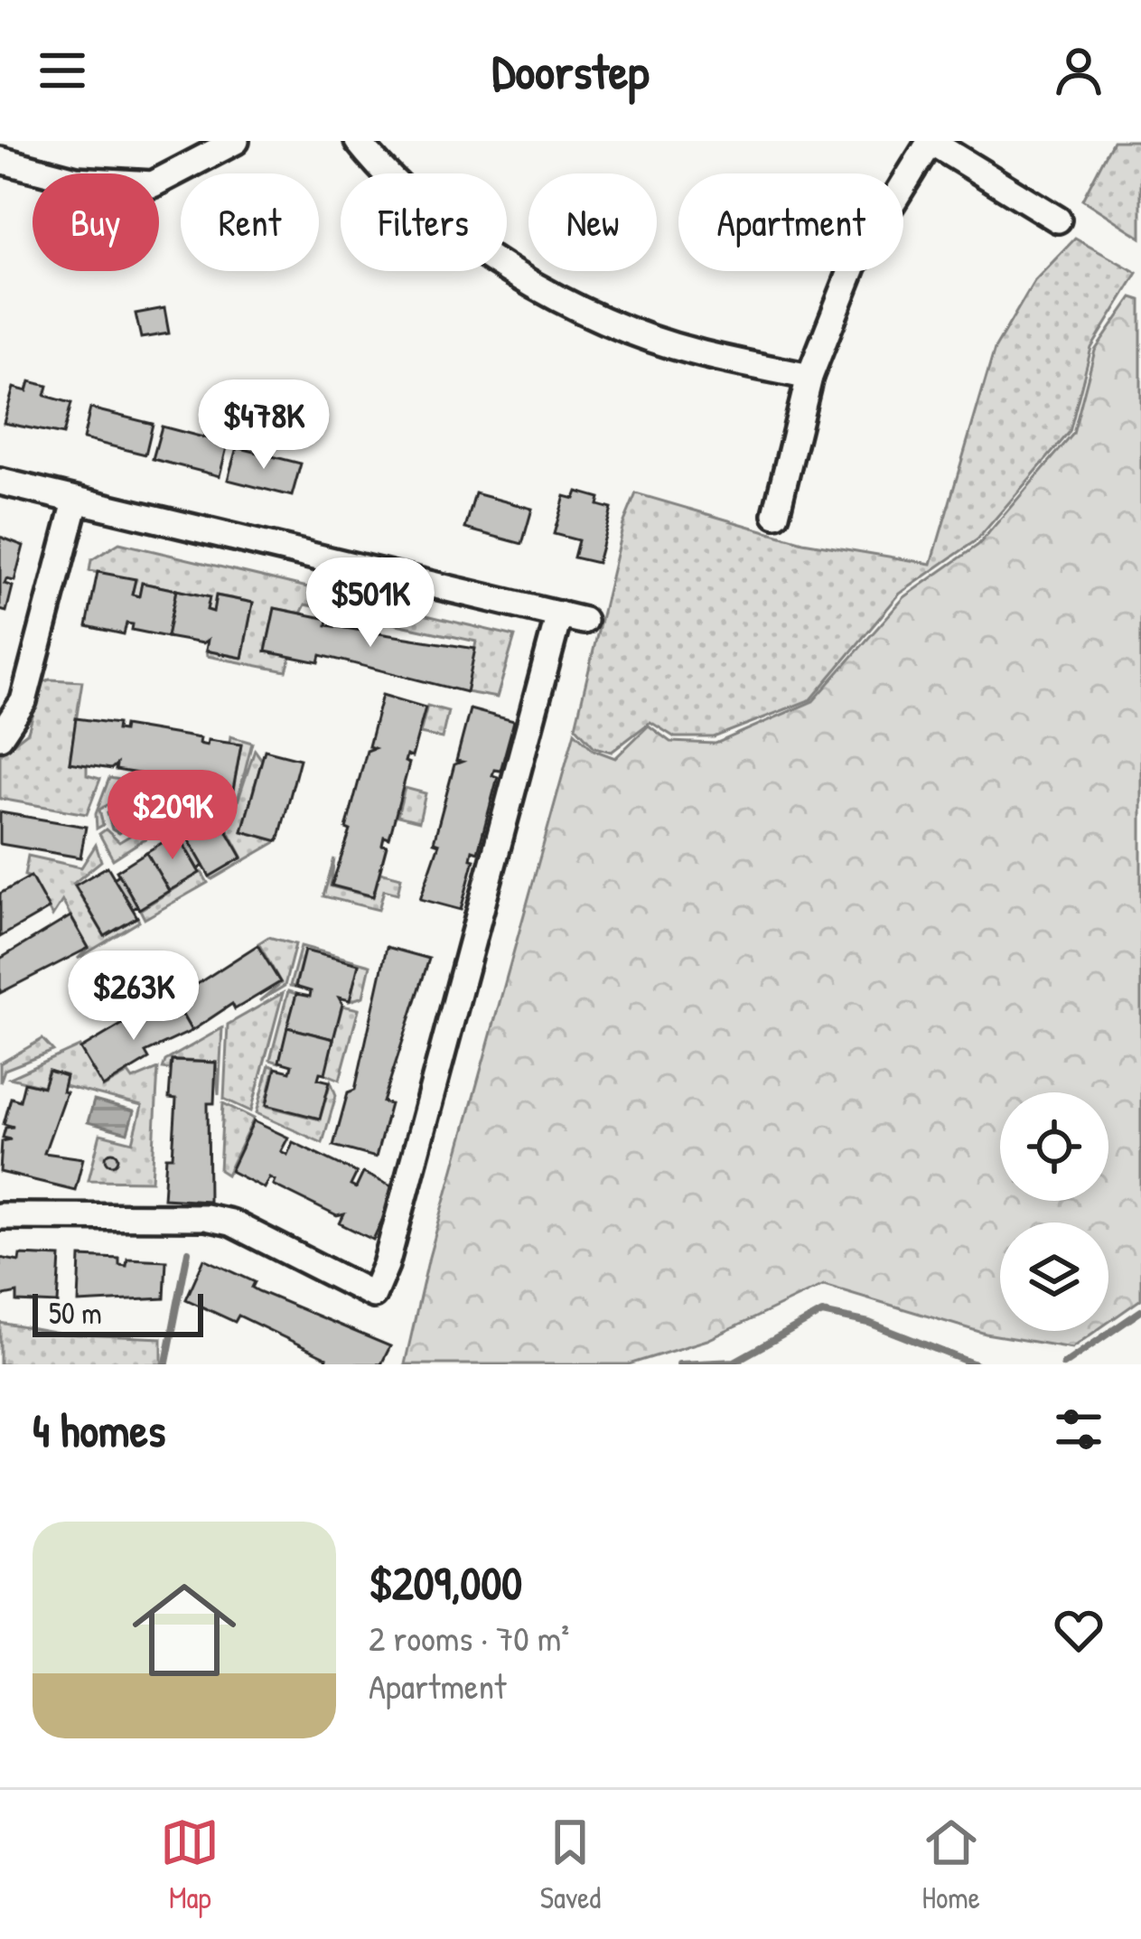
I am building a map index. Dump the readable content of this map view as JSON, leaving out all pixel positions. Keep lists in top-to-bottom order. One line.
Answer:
{"scale_bar":"50 m","page":{"header":"Doorstep","chip":["Buy","Rent","Filters","New","Apartment"],"price":["$478K","$501K","$209K","$263K"],"scale":"50 m","heading":"4 homes","list":[{"name":"$209,000","note":"2 rooms · 70 m² · Apartment"}],"tabs":["Map","Saved","Home"]}}
